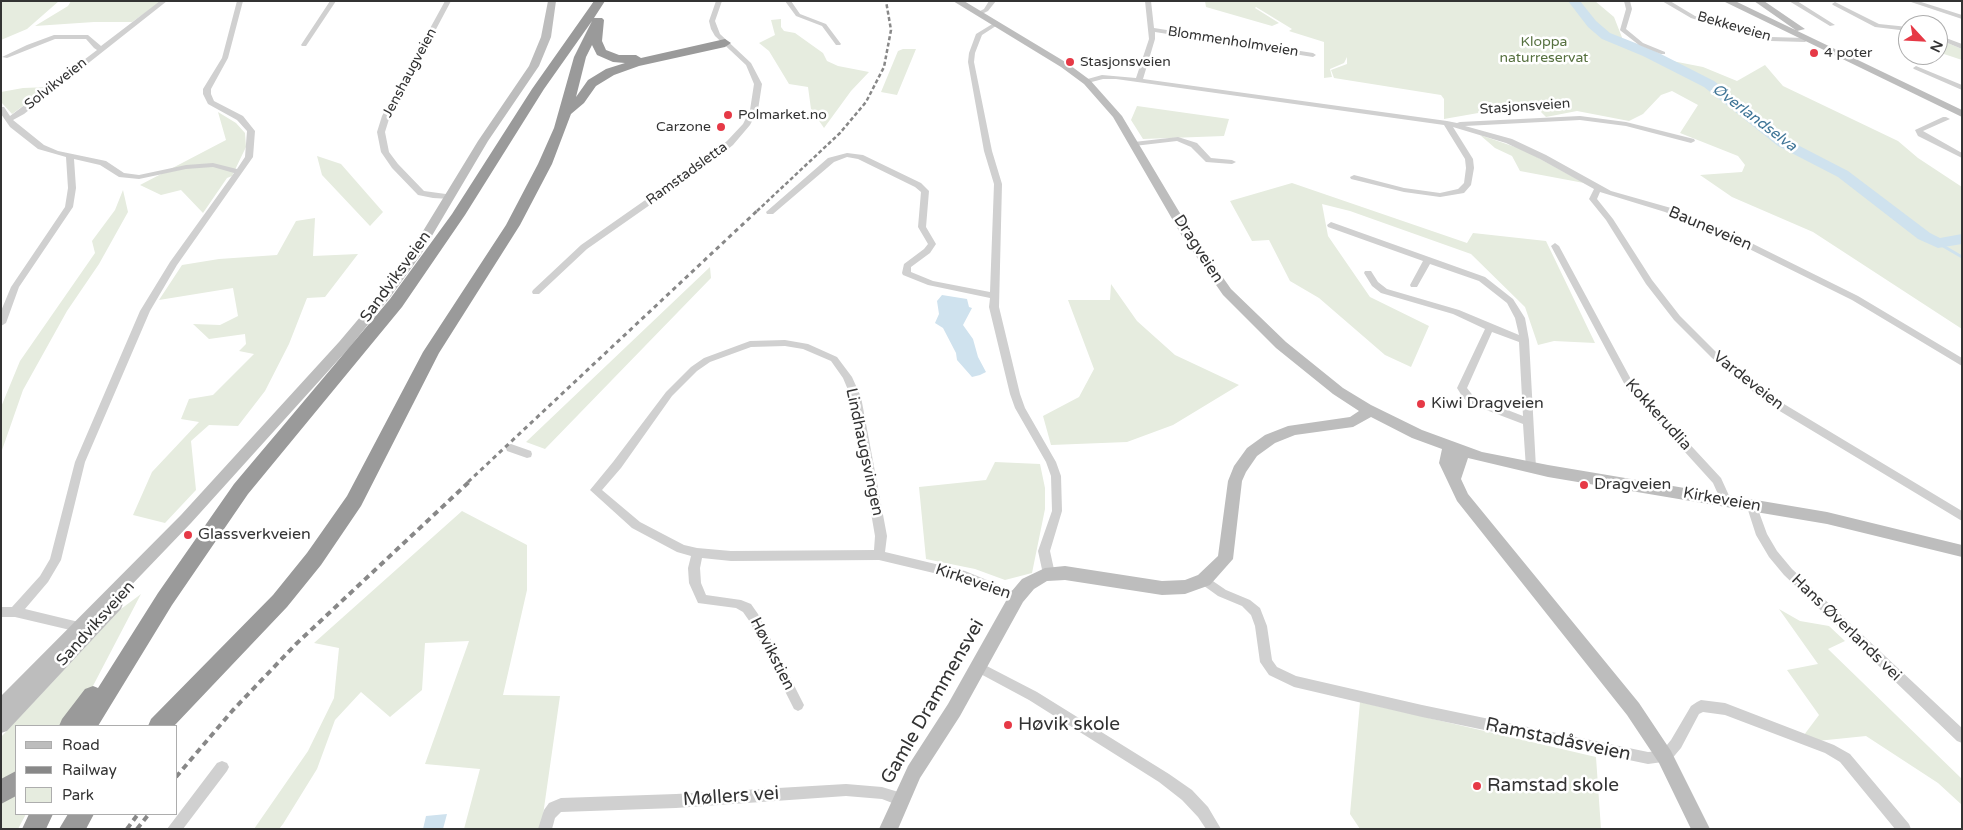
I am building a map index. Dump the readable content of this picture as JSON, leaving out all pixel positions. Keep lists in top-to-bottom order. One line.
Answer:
{"streets":{"main road":["Dragveien","Sandviksveien","Kirkeveien","Gamle Drammensvei"],"street":["Bekkeveien","Blommenholmveien","Jenshaugveien","Solvikveien","Stasjonsveien","Ramstadsletta","Bauneveien","Vardeveien","Kokkerudlia","Lindhaugsvingen","Hans Øverlands vei","Høvikstien","Ramstadåsveien","Møllers vei"]},"crossings":[["Blommenholmveien","Stasjonsveien"],["Jenshaugveien","Sandviksveien"],["Stasjonsveien","Bauneveien"],["Stasjonsveien","Dragveien"],["Bauneveien","Vardeveien"],["Dragveien","Kirkeveien"],["Kokkerudlia","Kirkeveien"],["Lindhaugsvingen","Kirkeveien"],["Kirkeveien","Hans Øverlands vei"],["Kirkeveien","Høvikstien"],["Kirkeveien","Gamle Drammensvei"],["Kirkeveien","Ramstadåsveien"],["Gamle Drammensvei","Møllers vei"]],"water":["Øverlandselva"],"parks":["Kloppa naturreservat"],"places":["4 poter","Stasjonsveien","Polmarket.no","Carzone","Kiwi Dragveien","Dragveien","Glassverkveien","Høvik skole","Ramstad skole"],"legend":["Road","Railway","Park"],"north":"bottom right"}
